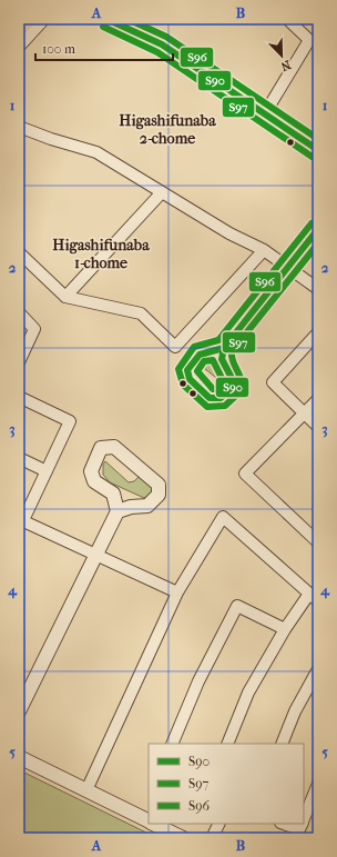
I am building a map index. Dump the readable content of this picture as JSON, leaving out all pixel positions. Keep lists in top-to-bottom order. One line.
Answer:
{"districts":["Higashifunaba 2-chome","Higashifunaba 1-chome"],"lines":["transit line S90","transit line S96","transit line S97"],"legend":["S90","S97","S96"],"scale_bar":"100 m","north":"bottom right","grid":{"columns":["A","B"],"rows":["1","2","3","4","5"]}}
